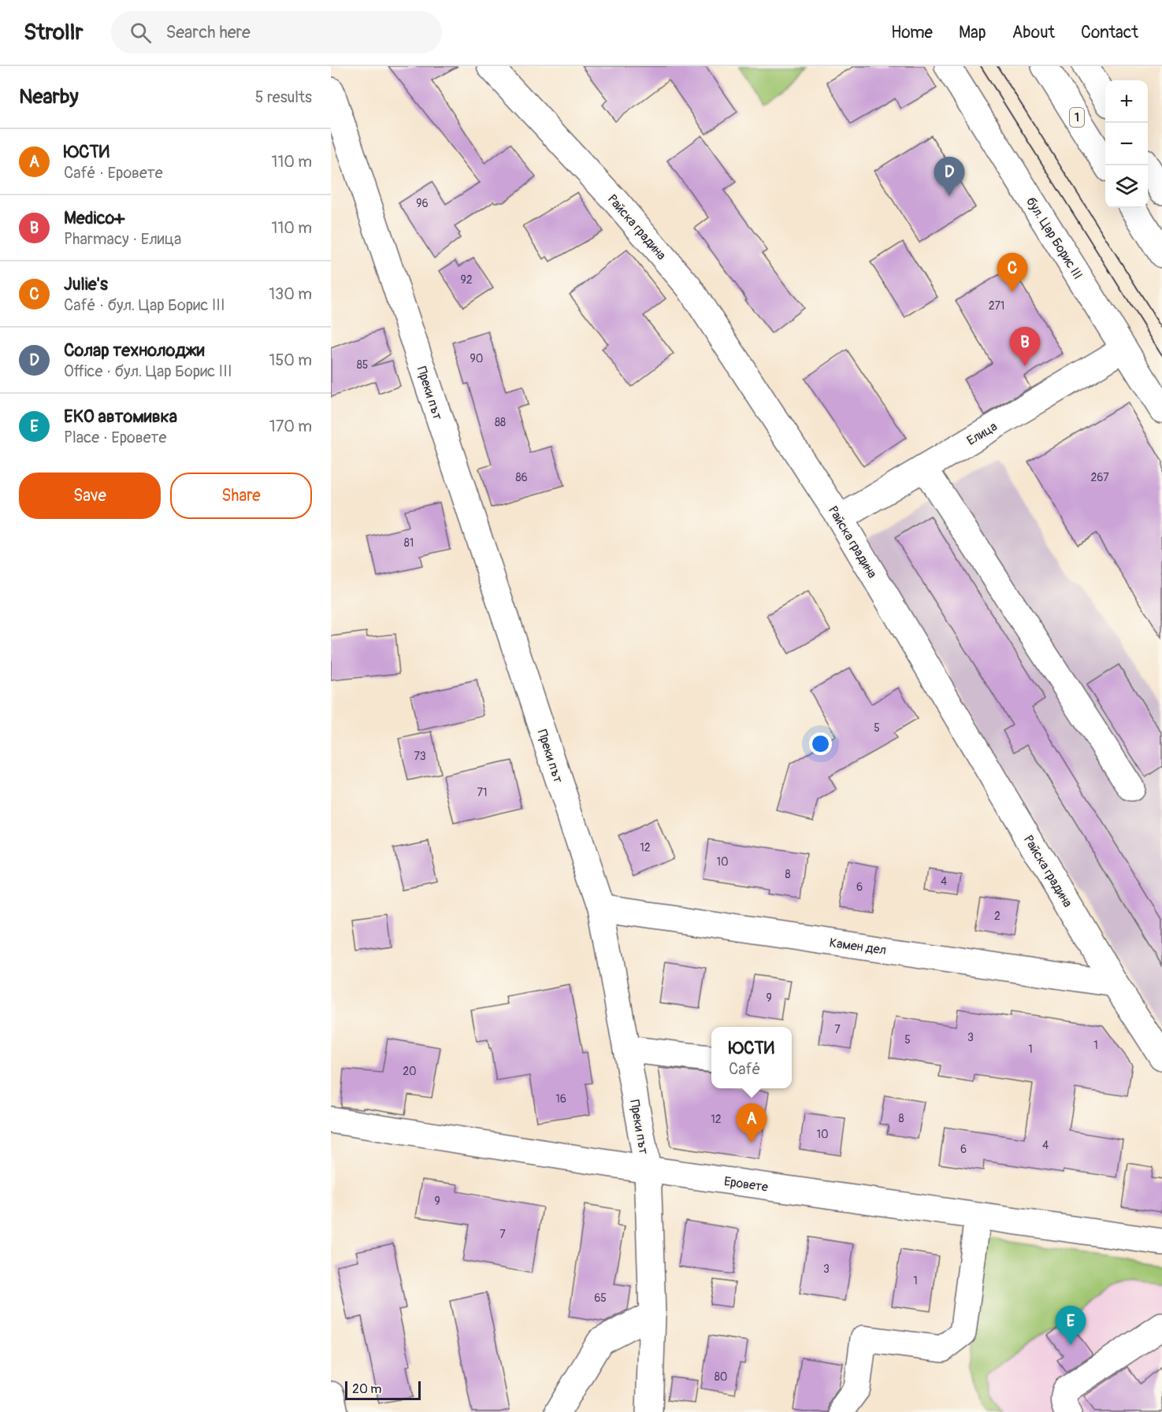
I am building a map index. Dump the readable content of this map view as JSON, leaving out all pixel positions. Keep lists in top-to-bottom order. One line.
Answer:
{"streets":{"street":["1","Райска градина","бул. Цар Борис III","Преки път","Елица","Камен дел","Еровете"]},"crossings":[["Райска градина","Елица"],["Райска градина","Камен дел"],["бул. Цар Борис III","Елица"],["Преки път","Камен дел"],["Преки път","Еровете"]],"house_numbers":["96","92","271","90","85","88","86","267","81","5","73","71","12","10","8","4","6","2","9","7","3","5","1","1","20","16","8","12","10","4","6","9","7","3","1","65","80"],"scale_bar":"20 m","page":{"header":"Strollr","search":"Search here","nav":["Home","Map","About","Contact"],"heading":["Nearby","5 results"],"map_buttons":["+","−"],"list":[{"mark":"A","name":"ЮСТИ","note":"Café · Еровете","value":"110 m"},{"mark":"B","name":"Medico+","note":"Pharmacy · Елица","value":"110 m"},{"mark":"C","name":"Julie's","note":"Café · бул. Цар Борис III","value":"130 m"},{"mark":"D","name":"Солар технолоджи","note":"Office · бул. Цар Борис III","value":"150 m"},{"mark":"E","name":"EKO автомивка","note":"Place · Еровете","value":"170 m"}],"pins":["D","C","B","A","E"],"buttons":["Save","Share"],"popup":["ЮСТИ","Café"],"scale":"20 m"}}
